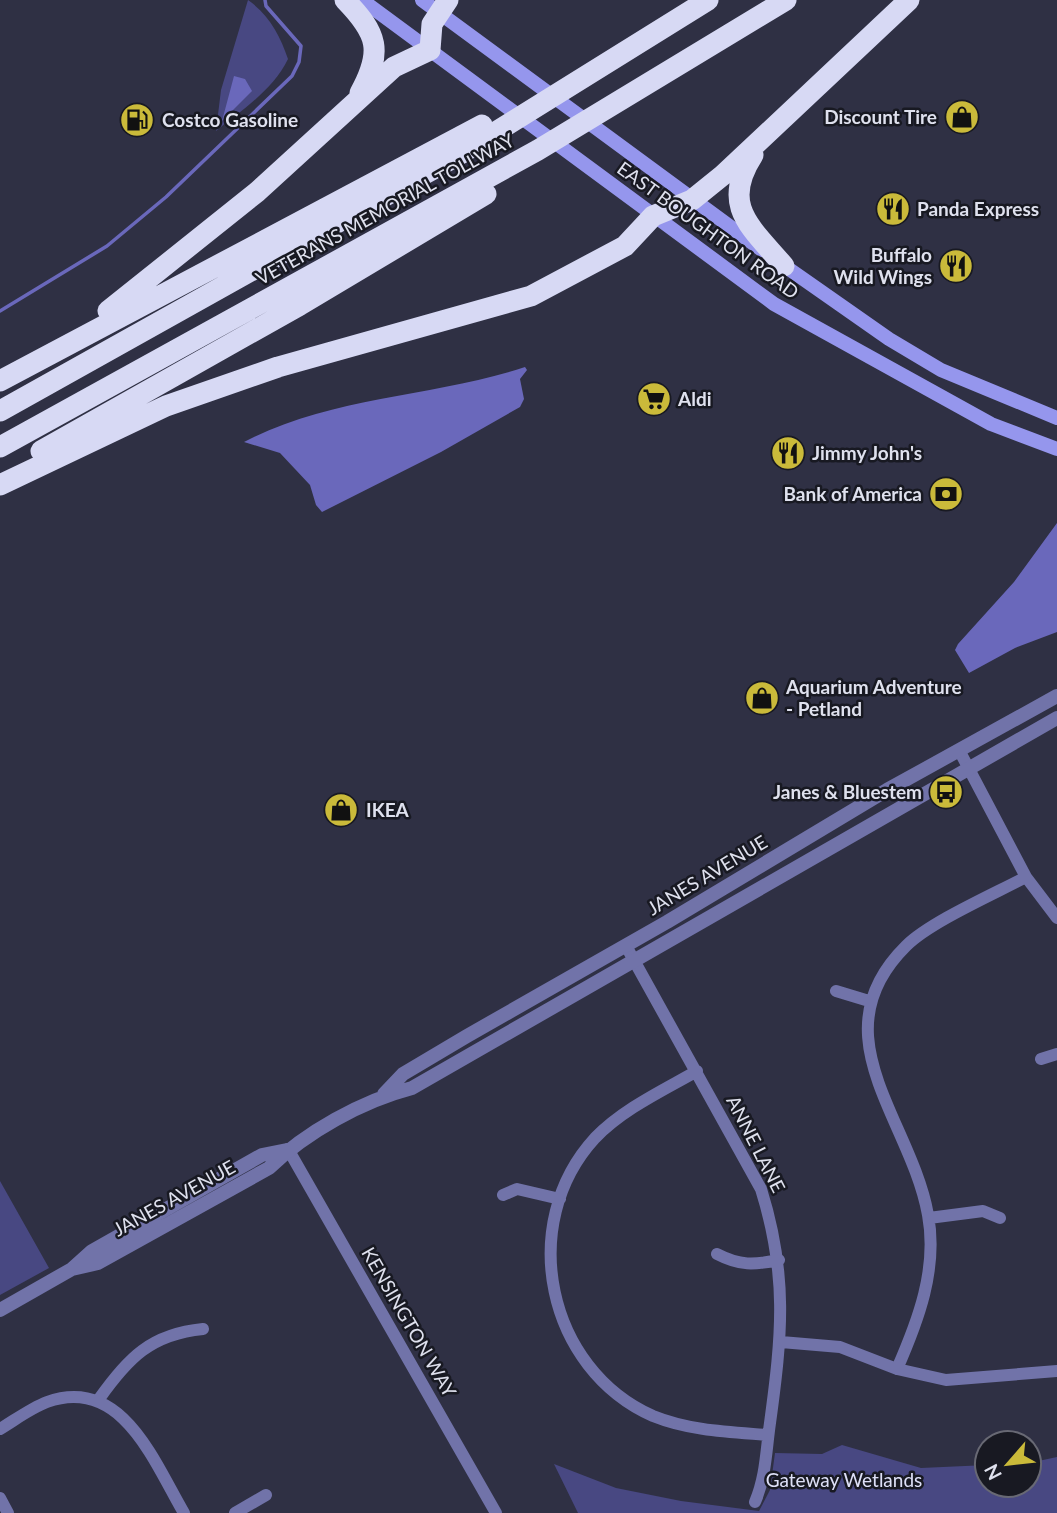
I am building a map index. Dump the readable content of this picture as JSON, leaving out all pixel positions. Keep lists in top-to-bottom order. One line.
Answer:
{"streets":{"highway":["VETERANS MEMORIAL TOLLWAY"],"main road":["EAST BOUGHTON ROAD"],"street":["JANES AVENUE","ANNE LANE","KENSINGTON WAY"]},"crossings":[["JANES AVENUE","ANNE LANE"],["JANES AVENUE","KENSINGTON WAY"]],"parks":["Gateway Wetlands"],"places":{"shop":["Discount Tire","Aquarium Adventure - Petland","IKEA"],"fuel station":["Costco Gasoline"],"restaurant":["Panda Express","Buffalo Wild Wings","Jimmy John's"],"supermarket":["Aldi"],"bank":["Bank of America"],"bus stop":["Janes & Bluestem"]},"north":"bottom left"}
